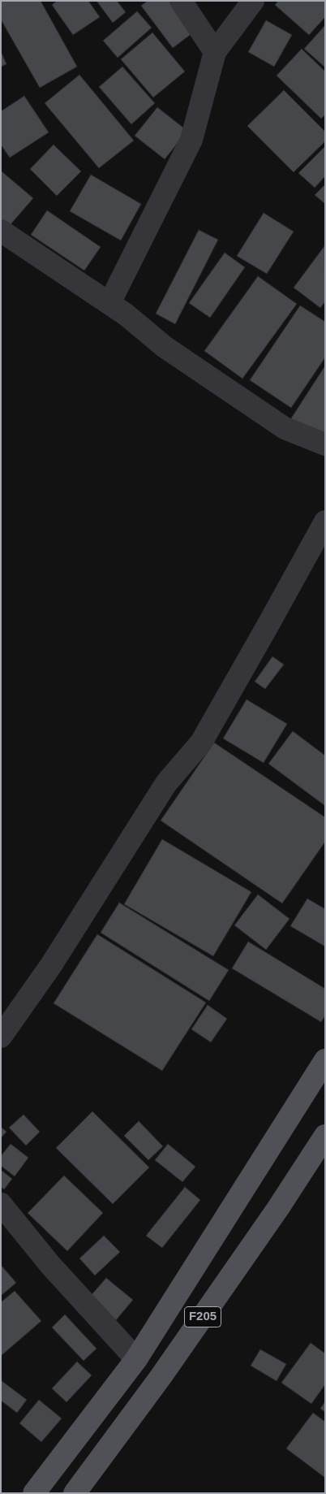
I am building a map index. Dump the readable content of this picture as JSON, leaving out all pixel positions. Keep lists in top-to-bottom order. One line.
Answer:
{"streets":{"main road":["F205"]}}
